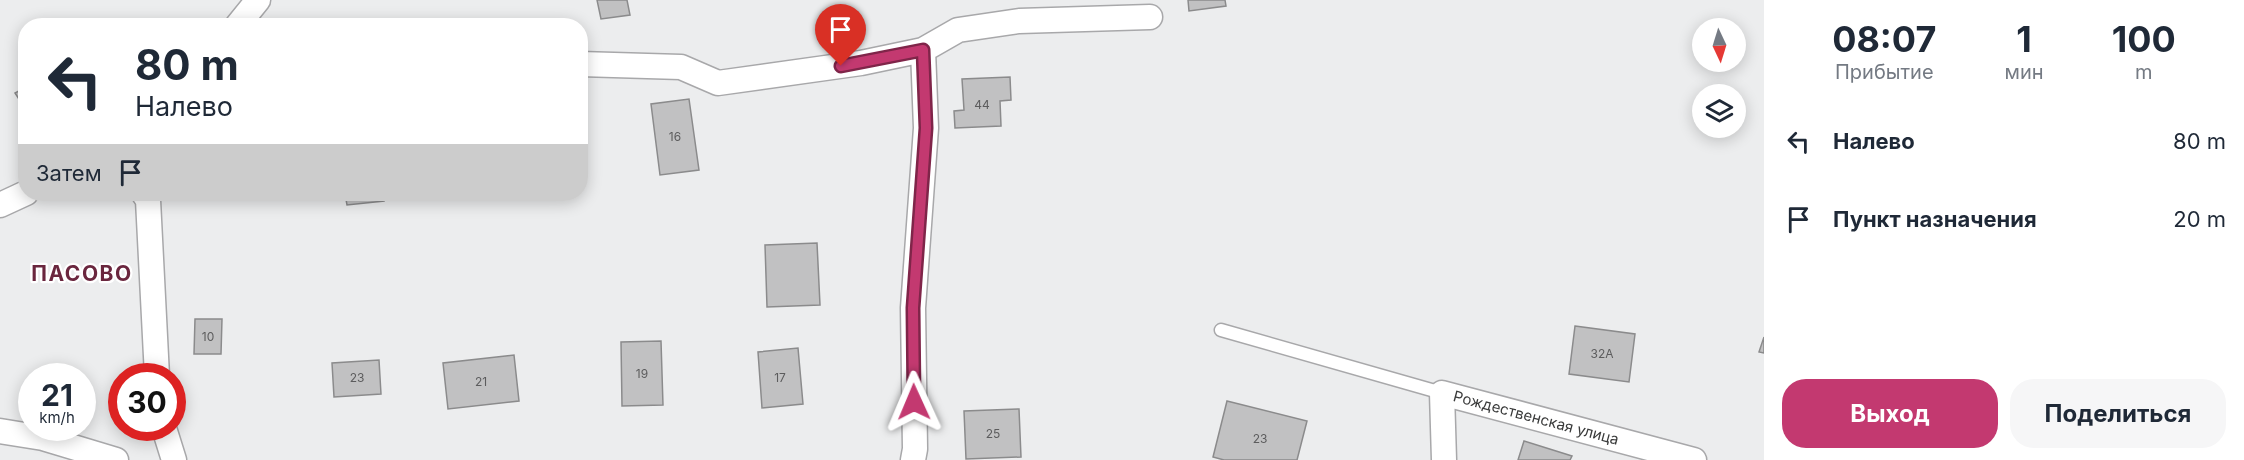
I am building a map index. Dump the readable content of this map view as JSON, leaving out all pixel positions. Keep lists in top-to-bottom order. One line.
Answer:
{"streets":{"street":["Рождественская улица"]},"districts":["ПАСОВО"],"house_numbers":["44","16","10","32А","19","23","17","21","25","23"],"north":"bottom","page":{"eta":["08:07","Прибытие","1","мин","100","m"],"turn":["80 m","Налево"],"list":[{"name":"Налево","value":"80 m"},{"name":"Пункт назначения","value":"20 m"}],"then":"Затем","speed":"21 km/h","limit":"30","buttons":["Выход","Поделиться"]}}
